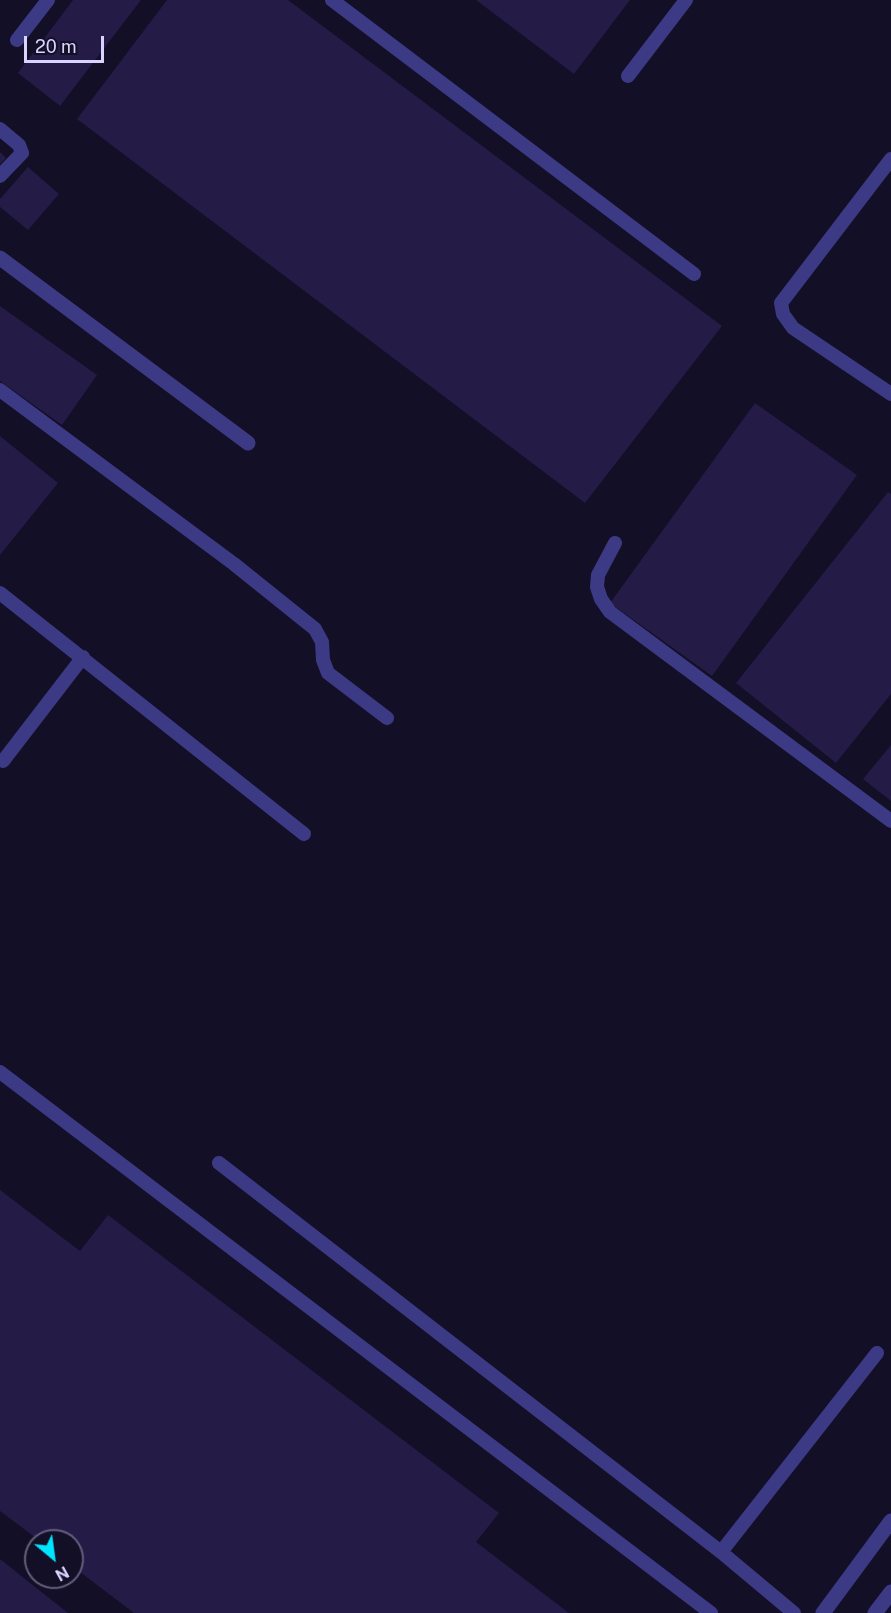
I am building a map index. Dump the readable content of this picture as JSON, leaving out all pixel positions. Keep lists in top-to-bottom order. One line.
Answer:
{"scale_bar":"20 m","north":"bottom right"}
